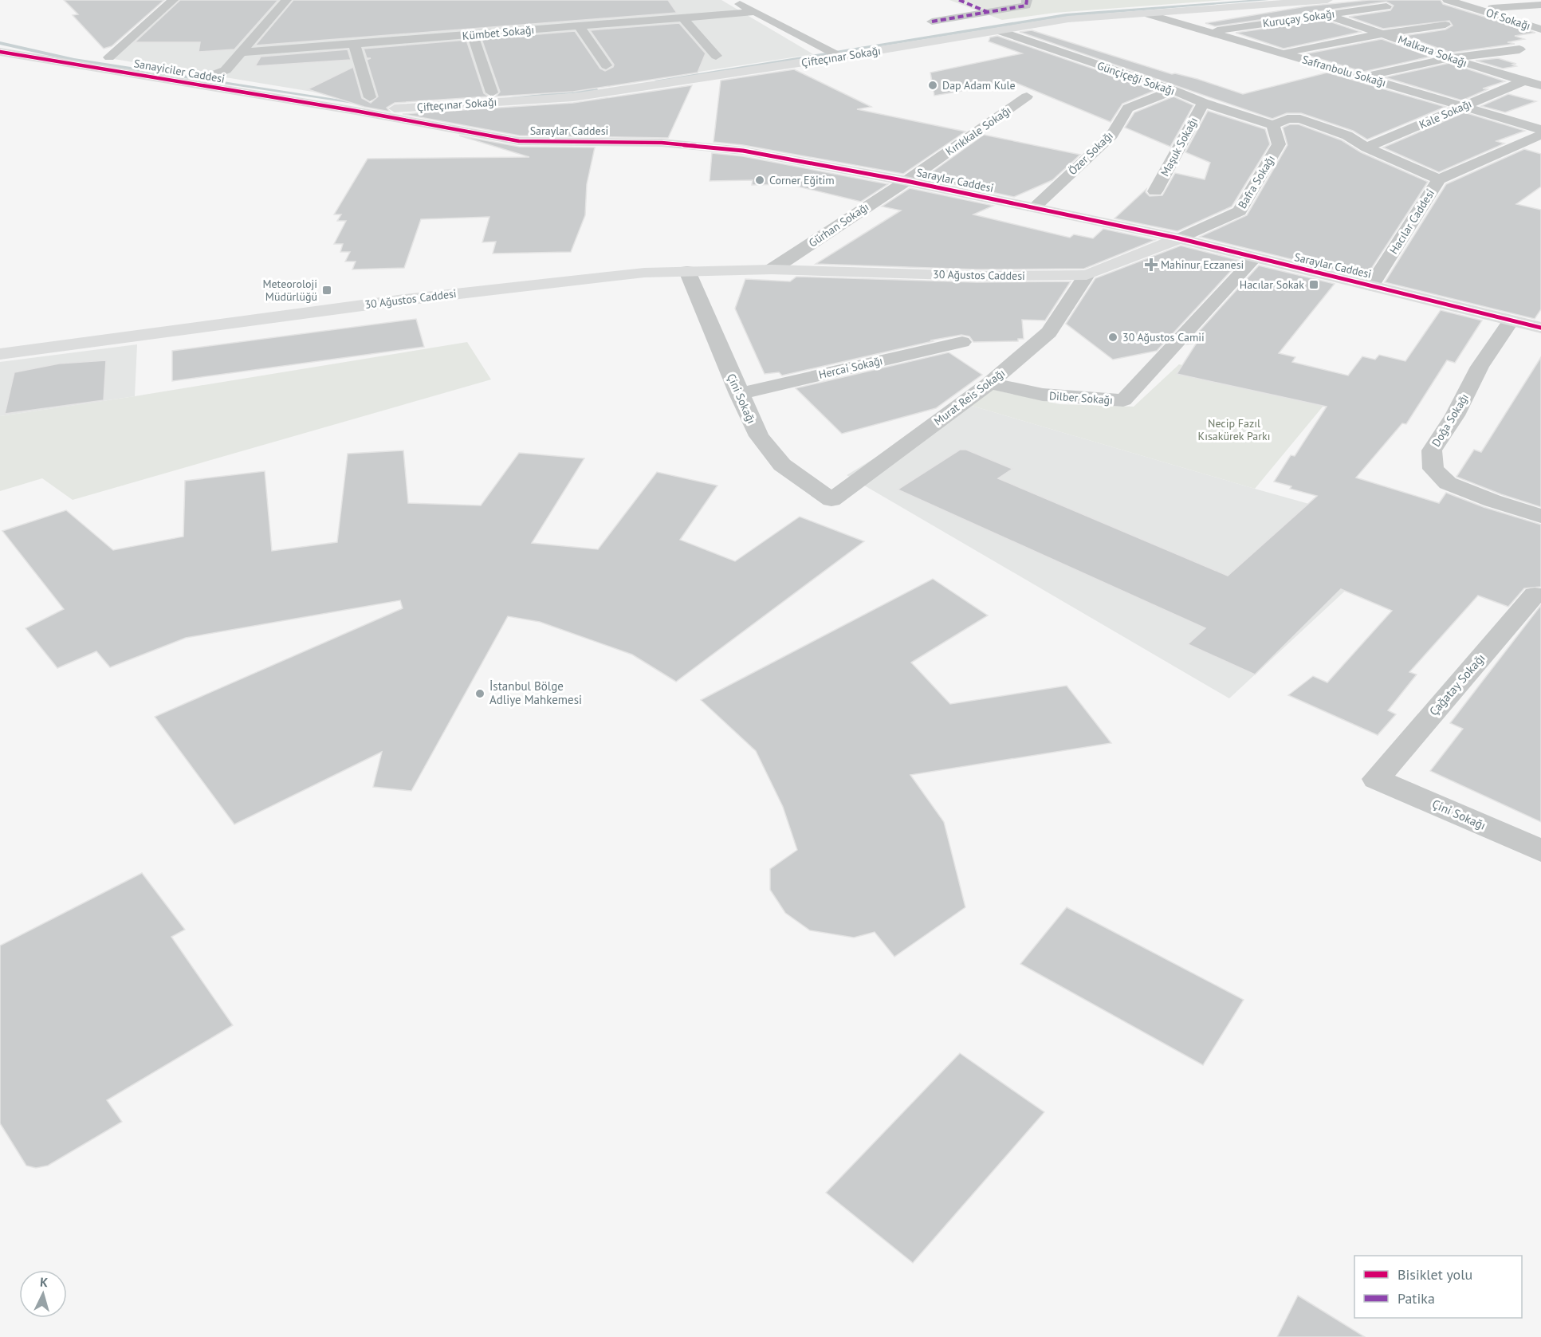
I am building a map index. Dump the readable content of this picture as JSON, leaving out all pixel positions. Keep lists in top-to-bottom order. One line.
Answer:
{"streets":{"street":["Kuruçay Sokağı","Of Sokağı","Kümbet Sokağı","Malkara Sokağı","Çifteçınar Sokağı","Sanayiciler Caddesi","Safranbolu Sokağı","Günçiçeği Sokağı","Kale Sokağı","Saraylar Caddesi","Kırıkkale Sokağı","Maşuk Sokağı","Özer Sokağı","Bafra Sokağı","Hacılar Caddesi","Gürhan Sokağı","30 Ağustos Caddesi","Hercai Sokağı","Murat Reis Sokağı","Dilber Sokağı","Çini Sokağı","Doğa Sokağı","Çağatay Sokağı"]},"crossings":[["Kuruçay Sokağı","Malkara Sokağı"],["Kuruçay Sokağı","Safranbolu Sokağı"],["Malkara Sokağı","Kale Sokağı"],["Çifteçınar Sokağı","Sanayiciler Caddesi"],["Çifteçınar Sokağı","Safranbolu Sokağı"],["Çifteçınar Sokağı","Günçiçeği Sokağı"],["Çifteçınar Sokağı","Saraylar Caddesi"],["Sanayiciler Caddesi","Saraylar Caddesi"],["Safranbolu Sokağı","Kale Sokağı"],["Günçiçeği Sokağı","Maşuk Sokağı"],["Günçiçeği Sokağı","Özer Sokağı"],["Günçiçeği Sokağı","Bafra Sokağı"],["Saraylar Caddesi","Kırıkkale Sokağı"],["Saraylar Caddesi","Özer Sokağı"],["Saraylar Caddesi","Bafra Sokağı"],["Saraylar Caddesi","Hacılar Caddesi"],["Saraylar Caddesi","Gürhan Sokağı"],["Saraylar Caddesi","30 Ağustos Caddesi"],["Saraylar Caddesi","Dilber Sokağı"],["Saraylar Caddesi","Doğa Sokağı"],["Kırıkkale Sokağı","Gürhan Sokağı"],["Bafra Sokağı","30 Ağustos Caddesi"],["Gürhan Sokağı","30 Ağustos Caddesi"],["30 Ağustos Caddesi","Murat Reis Sokağı"],["30 Ağustos Caddesi","Çini Sokağı"],["Hercai Sokağı","Çini Sokağı"],["Murat Reis Sokağı","Dilber Sokağı"],["Murat Reis Sokağı","Çini Sokağı"],["Çini Sokağı","Çağatay Sokağı"]],"parks":["Necip Fazıl Kısakürek Parkı"],"places":{"other":["Dap Adam Kule","Corner Eğitim","30 Ağustos Camii","İstanbul Bölge Adliye Mahkemesi"],"health":["Mahinur Eczanesi"],"transit":["Hacılar Sokak","Meteoroloji Müdürlüğü"]},"legend":["Bisiklet yolu","Patika"],"north":"top"}
